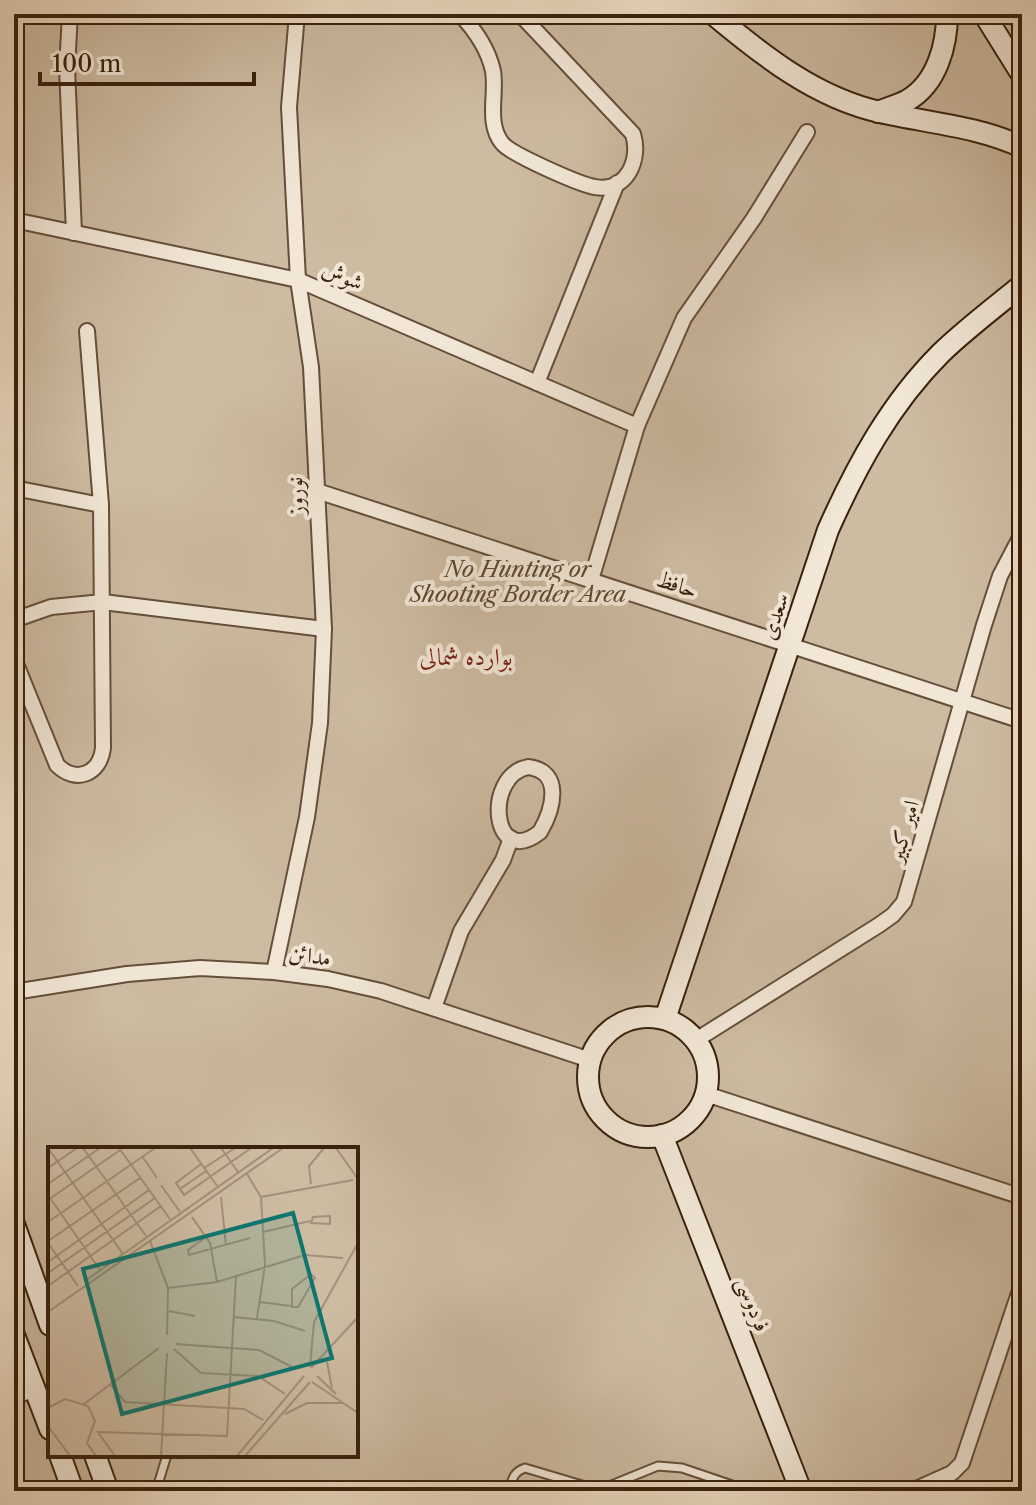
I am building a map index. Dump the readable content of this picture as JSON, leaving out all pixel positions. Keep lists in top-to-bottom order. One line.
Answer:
{"streets":{"street":["شوش","نوروز","حافظ","سعدی","امیر کبیر","مدائن","فردوسی"]},"crossings":[["شوش","نوروز"],["نوروز","حافظ"],["نوروز","مدائن"],["حافظ","سعدی"],["حافظ","امیر کبیر"],["سعدی","امیر کبیر"],["سعدی","مدائن"],["سعدی","فردوسی"],["امیر کبیر","مدائن"],["امیر کبیر","فردوسی"],["مدائن","فردوسی"]],"districts":["بوارده شمالی"],"parks":["No Hunting or Shooting Border Area"],"scale_bar":"100 m"}
